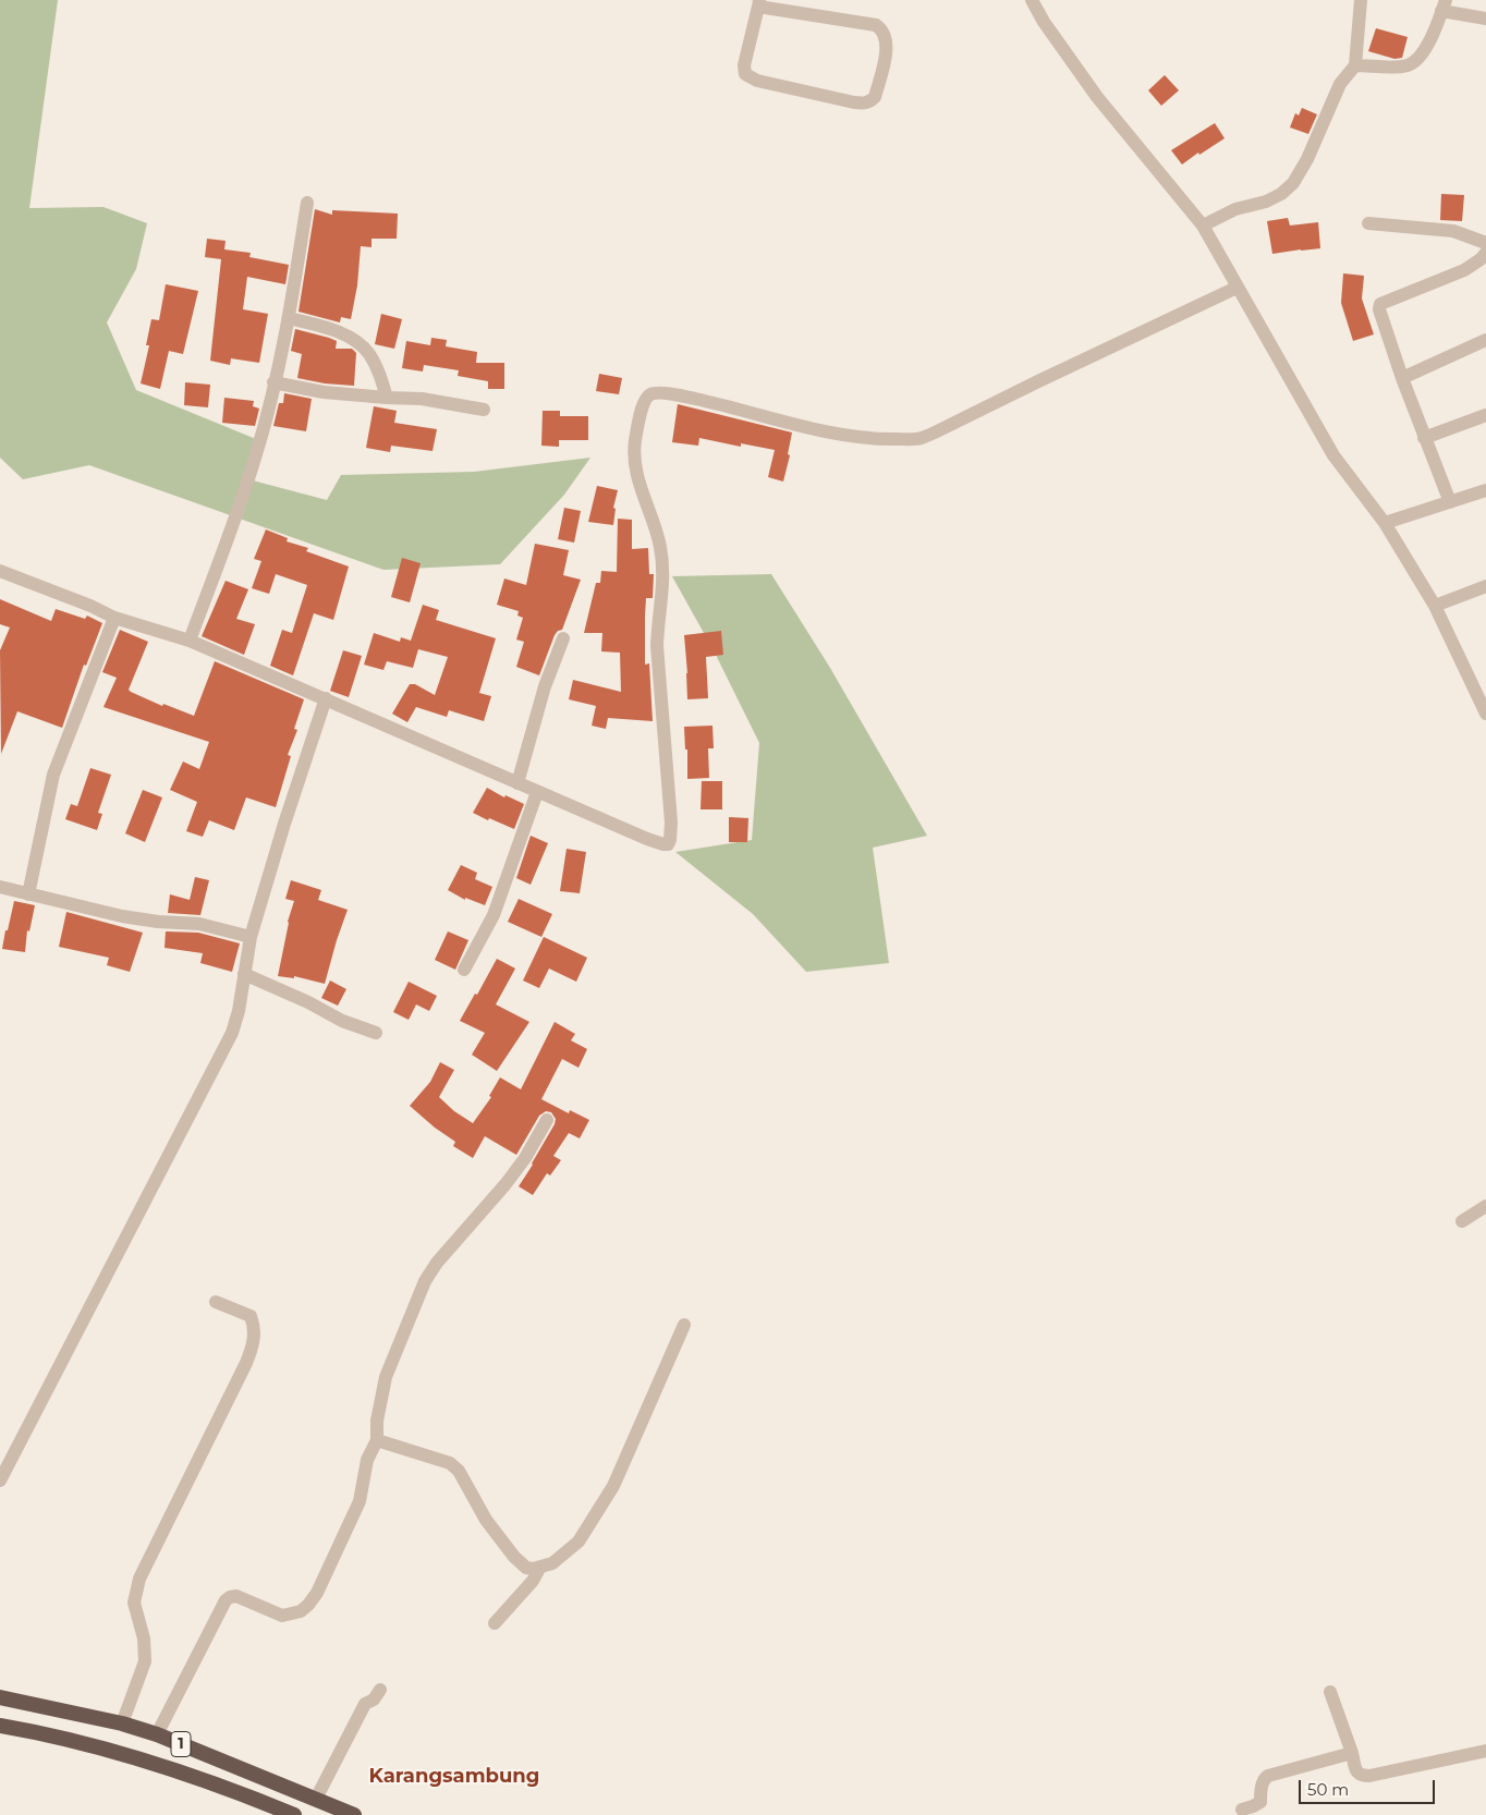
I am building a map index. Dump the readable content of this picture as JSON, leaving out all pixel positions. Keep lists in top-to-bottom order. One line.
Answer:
{"streets":{"highway":["1"]},"districts":["Karangsambung"],"scale_bar":"50 m"}
